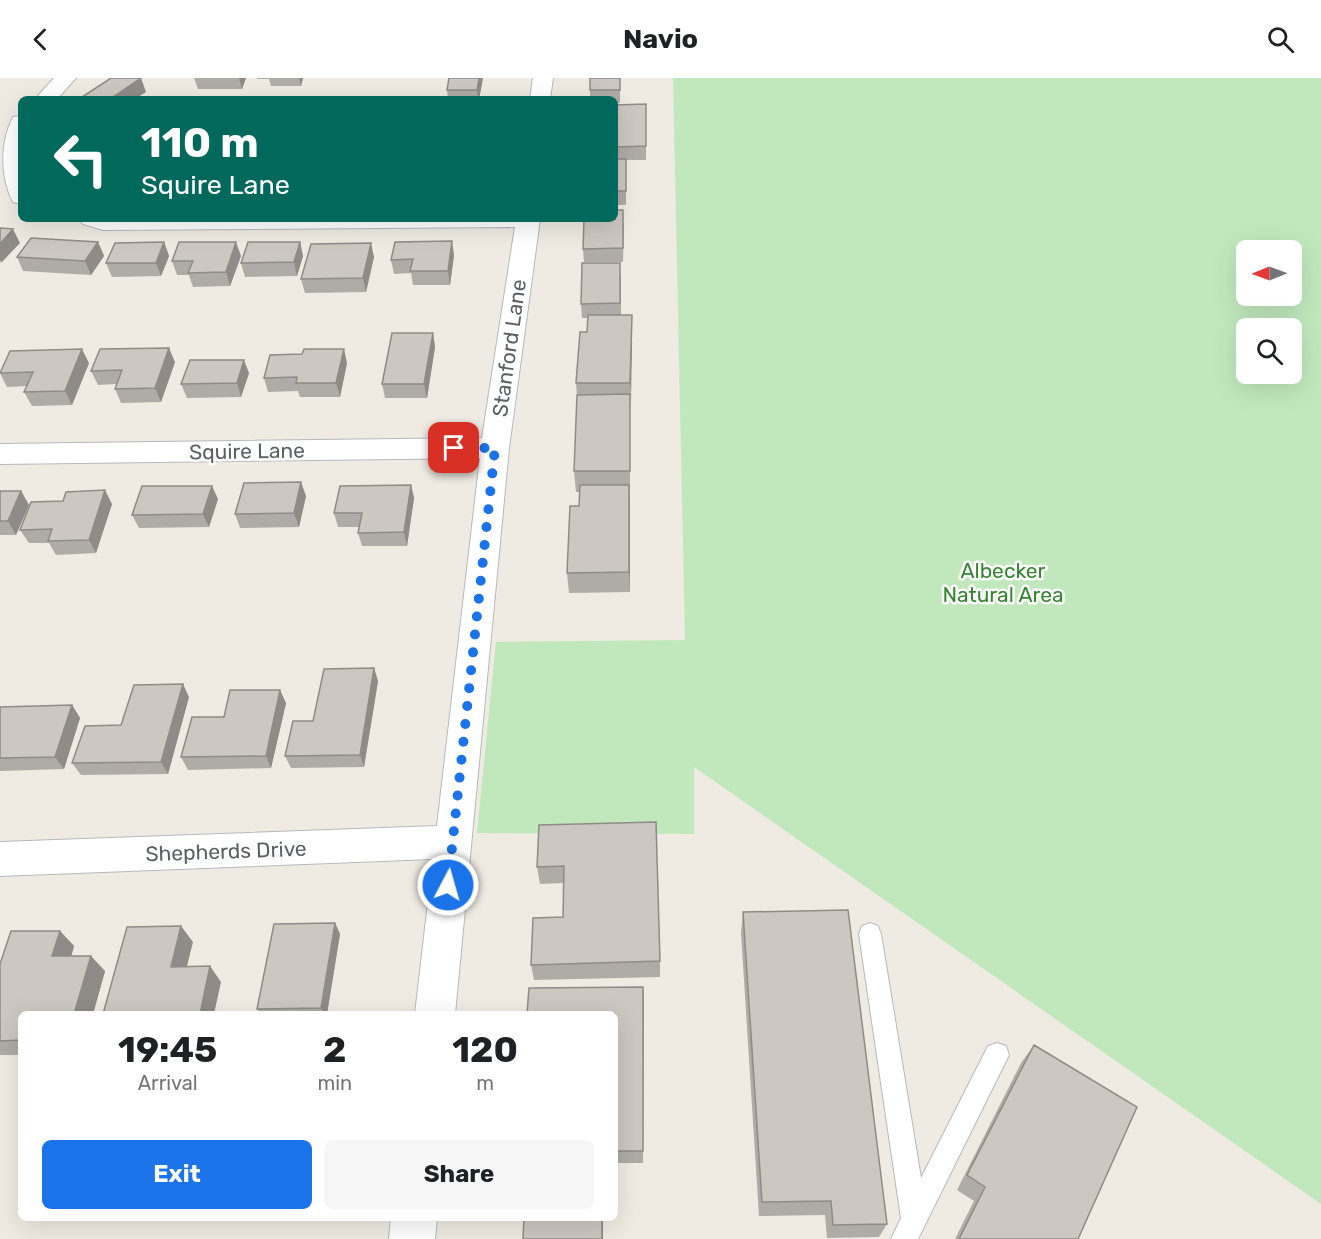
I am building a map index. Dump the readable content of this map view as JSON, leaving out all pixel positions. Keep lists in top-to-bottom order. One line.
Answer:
{"streets":{"street":["Stanford Lane","Squire Lane","Shepherds Drive"]},"crossings":[["Stanford Lane","Squire Lane"],["Stanford Lane","Shepherds Drive"]],"parks":["Albecker Natural Area"],"north":"left","page":{"header":"Navio","turn":["110 m","Squire Lane"],"eta":["19:45","Arrival","2","min","120","m"],"buttons":["Exit","Share"]}}
